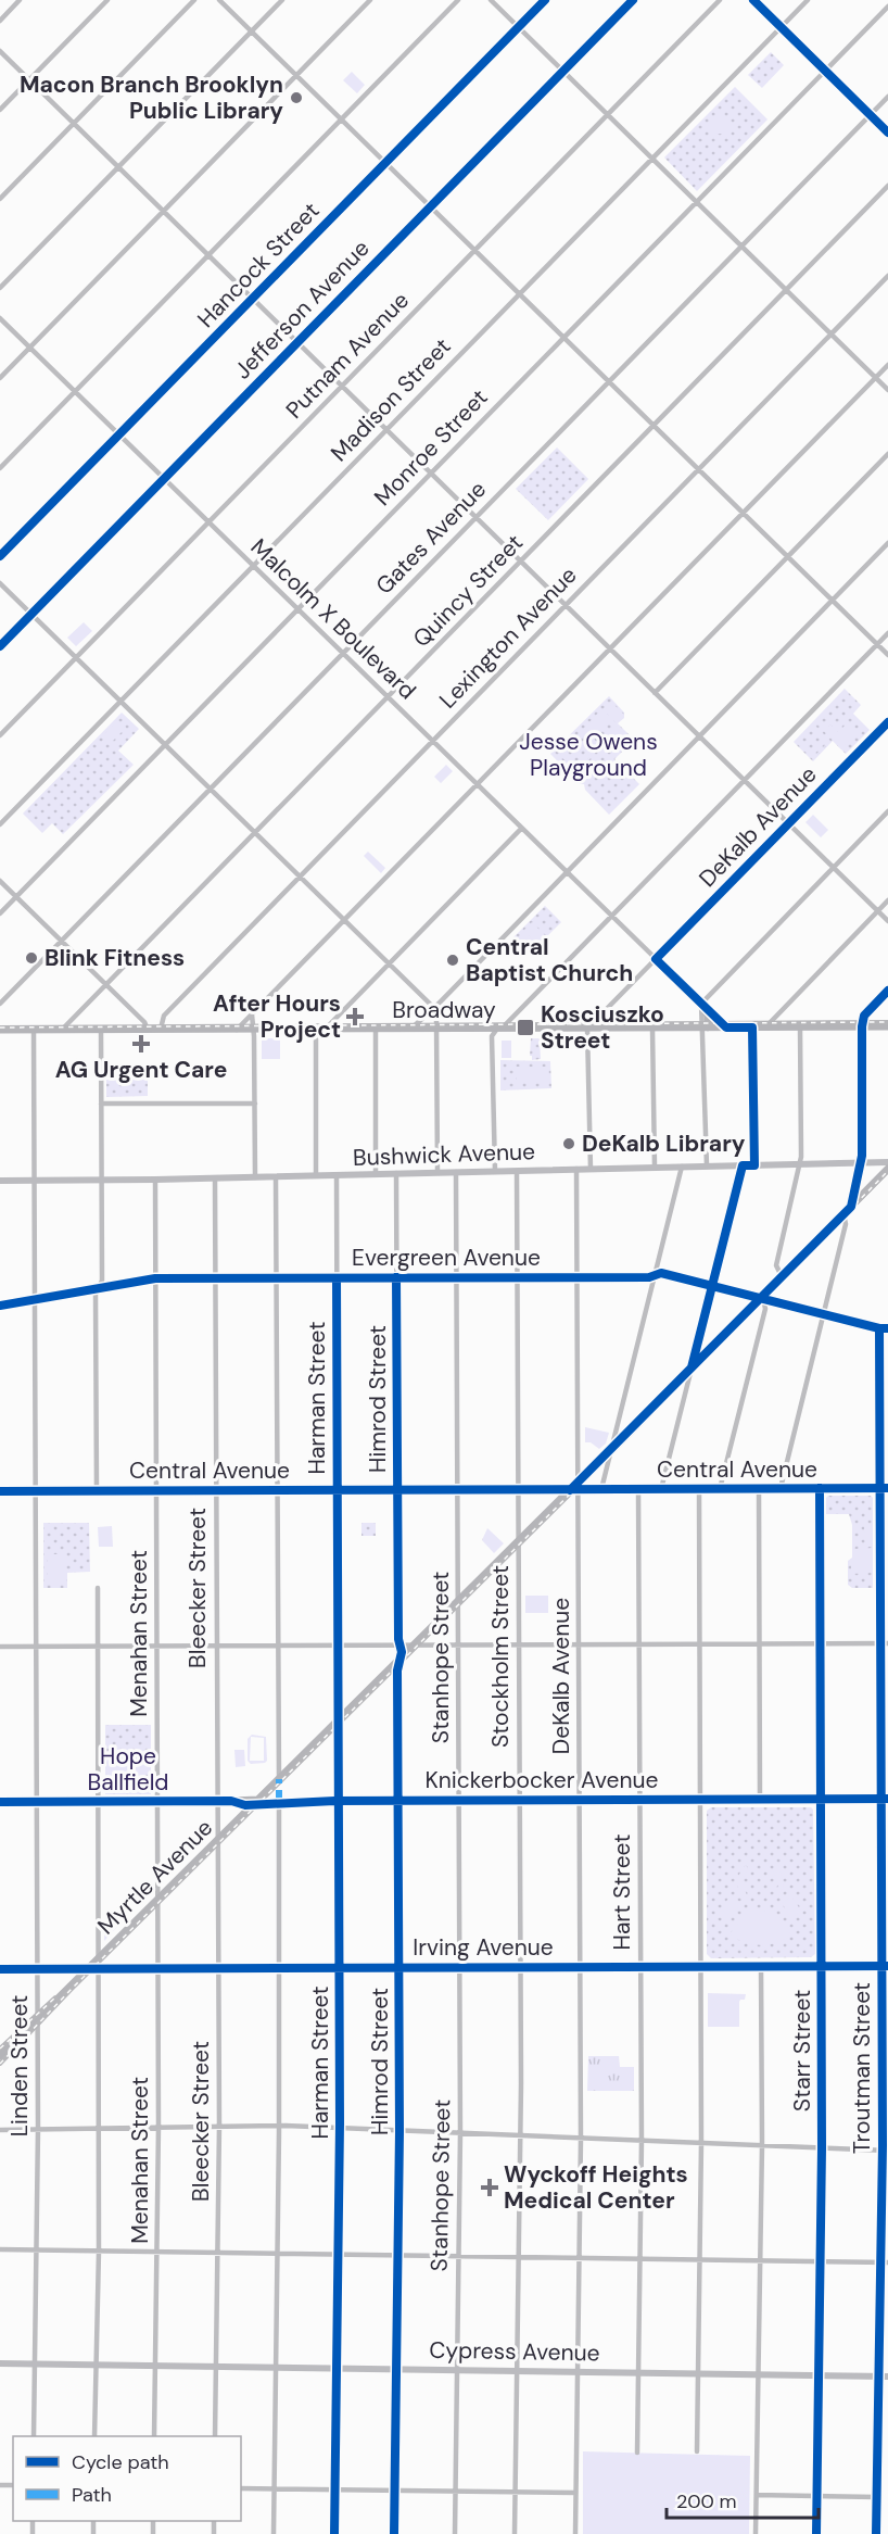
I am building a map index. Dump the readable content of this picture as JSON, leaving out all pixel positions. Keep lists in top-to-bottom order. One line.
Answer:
{"streets":{"main road":["Broadway","Bushwick Avenue","Myrtle Avenue","Cypress Avenue"],"street":["Hancock Street","Jefferson Avenue","Putnam Avenue","Madison Street","Monroe Street","Gates Avenue","Quincy Street","Malcolm X Boulevard","Lexington Avenue","DeKalb Avenue","Evergreen Avenue","Harman Street","Himrod Street","Central Avenue","Bleecker Street","Menahan Street","Stockholm Street","Stanhope Street","Knickerbocker Avenue","Hart Street","Irving Avenue","Starr Street","Linden Street","Troutman Street"]},"crossings":[["Hancock Street","Malcolm X Boulevard"],["Jefferson Avenue","Malcolm X Boulevard"],["Putnam Avenue","Malcolm X Boulevard"],["Madison Street","Malcolm X Boulevard"],["Monroe Street","Malcolm X Boulevard"],["Gates Avenue","Malcolm X Boulevard"],["Quincy Street","Malcolm X Boulevard"],["Quincy Street","Broadway"],["Malcolm X Boulevard","Lexington Avenue"],["Malcolm X Boulevard","DeKalb Avenue"],["Malcolm X Boulevard","Broadway"],["Lexington Avenue","Broadway"],["DeKalb Avenue","Broadway"],["DeKalb Avenue","Bushwick Avenue"],["DeKalb Avenue","Evergreen Avenue"],["DeKalb Avenue","Central Avenue"],["DeKalb Avenue","Knickerbocker Avenue"],["DeKalb Avenue","Myrtle Avenue"],["DeKalb Avenue","Irving Avenue"],["DeKalb Avenue","Cypress Avenue"],["Broadway","Linden Street"],["Bushwick Avenue","Harman Street"],["Bushwick Avenue","Himrod Street"],["Bushwick Avenue","Bleecker Street"],["Bushwick Avenue","Menahan Street"],["Bushwick Avenue","Stockholm Street"],["Bushwick Avenue","Stanhope Street"],["Bushwick Avenue","Linden Street"],["Evergreen Avenue","Harman Street"],["Evergreen Avenue","Himrod Street"],["Evergreen Avenue","Bleecker Street"],["Evergreen Avenue","Menahan Street"],["Evergreen Avenue","Stockholm Street"],["Evergreen Avenue","Stanhope Street"],["Evergreen Avenue","Myrtle Avenue"],["Evergreen Avenue","Linden Street"],["Evergreen Avenue","Troutman Street"],["Harman Street","Central Avenue"],["Harman Street","Knickerbocker Avenue"],["Harman Street","Myrtle Avenue"],["Harman Street","Irving Avenue"],["Harman Street","Cypress Avenue"],["Himrod Street","Central Avenue"],["Himrod Street","Knickerbocker Avenue"],["Himrod Street","Myrtle Avenue"],["Himrod Street","Irving Avenue"],["Himrod Street","Cypress Avenue"],["Central Avenue","Bleecker Street"],["Central Avenue","Menahan Street"],["Central Avenue","Stockholm Street"],["Central Avenue","Stanhope Street"],["Central Avenue","Myrtle Avenue"],["Central Avenue","Hart Street"],["Central Avenue","Starr Street"],["Central Avenue","Linden Street"],["Central Avenue","Troutman Street"],["Bleecker Street","Myrtle Avenue"],["Bleecker Street","Irving Avenue"],["Bleecker Street","Cypress Avenue"],["Menahan Street","Myrtle Avenue"],["Menahan Street","Irving Avenue"],["Menahan Street","Cypress Avenue"],["Stockholm Street","Knickerbocker Avenue"],["Stockholm Street","Myrtle Avenue"],["Stockholm Street","Irving Avenue"],["Stockholm Street","Cypress Avenue"],["Stanhope Street","Knickerbocker Avenue"],["Stanhope Street","Myrtle Avenue"],["Stanhope Street","Irving Avenue"],["Stanhope Street","Cypress Avenue"],["Knickerbocker Avenue","Myrtle Avenue"],["Knickerbocker Avenue","Hart Street"],["Knickerbocker Avenue","Starr Street"],["Knickerbocker Avenue","Troutman Street"],["Myrtle Avenue","Irving Avenue"],["Myrtle Avenue","Linden Street"],["Hart Street","Irving Avenue"],["Hart Street","Cypress Avenue"],["Irving Avenue","Starr Street"],["Irving Avenue","Linden Street"],["Irving Avenue","Troutman Street"],["Starr Street","Cypress Avenue"],["Linden Street","Cypress Avenue"],["Troutman Street","Cypress Avenue"]],"parks":["Jesse Owens Playground","Hope Ballfield"],"places":{"other":["Macon Branch Brooklyn Public Library","Blink Fitness","Central Baptist Church","DeKalb Library"],"health":["After Hours Project","AG Urgent Care","Wyckoff Heights Medical Center"],"transit":["Kosciuszko Street"]},"legend":["Cycle path","Path"],"scale_bar":"200 m"}
